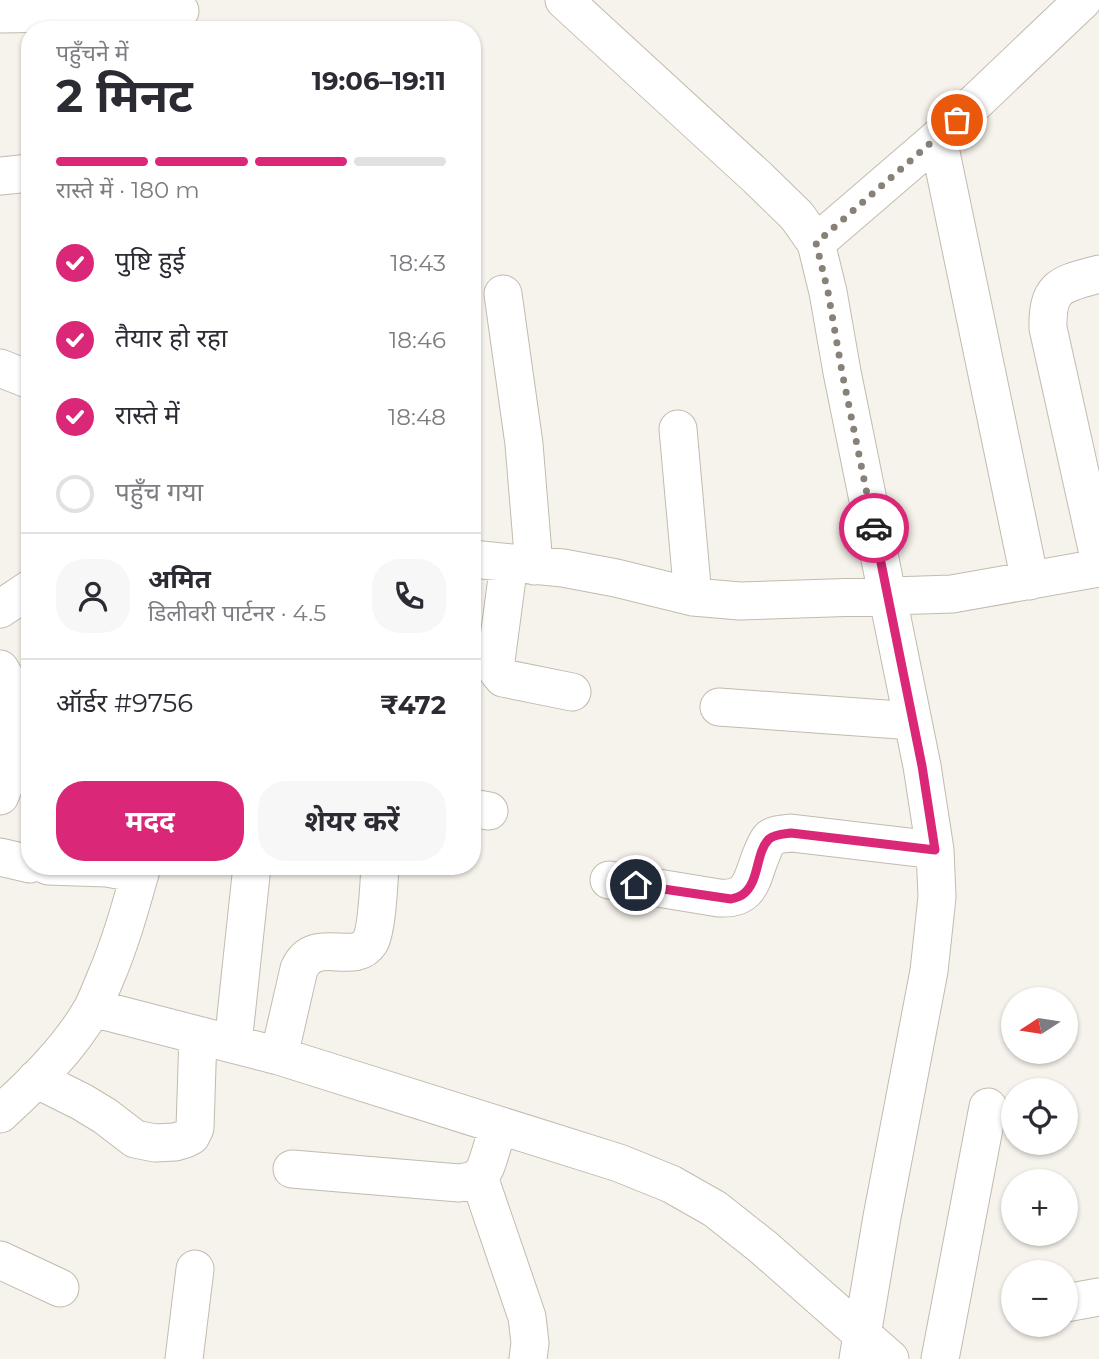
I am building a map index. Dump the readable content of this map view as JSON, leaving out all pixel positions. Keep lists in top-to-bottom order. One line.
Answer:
{"north":"left","page":{"heading":["2 मिनट","पहुँचने में","19:06–19:11"],"panel":["अमित","डिलीवरी पार्टनर · 4.5","ऑर्डर #9756","₹472"],"bar":"रास्ते में · 180 m","list":[["पुष्टि हुई","18:43"],["तैयार हो रहा","18:46"],["रास्ते में","18:48"],"पहुँच गया"],"buttons":["मदद","शेयर करें"],"map_buttons":["+","−"]}}
